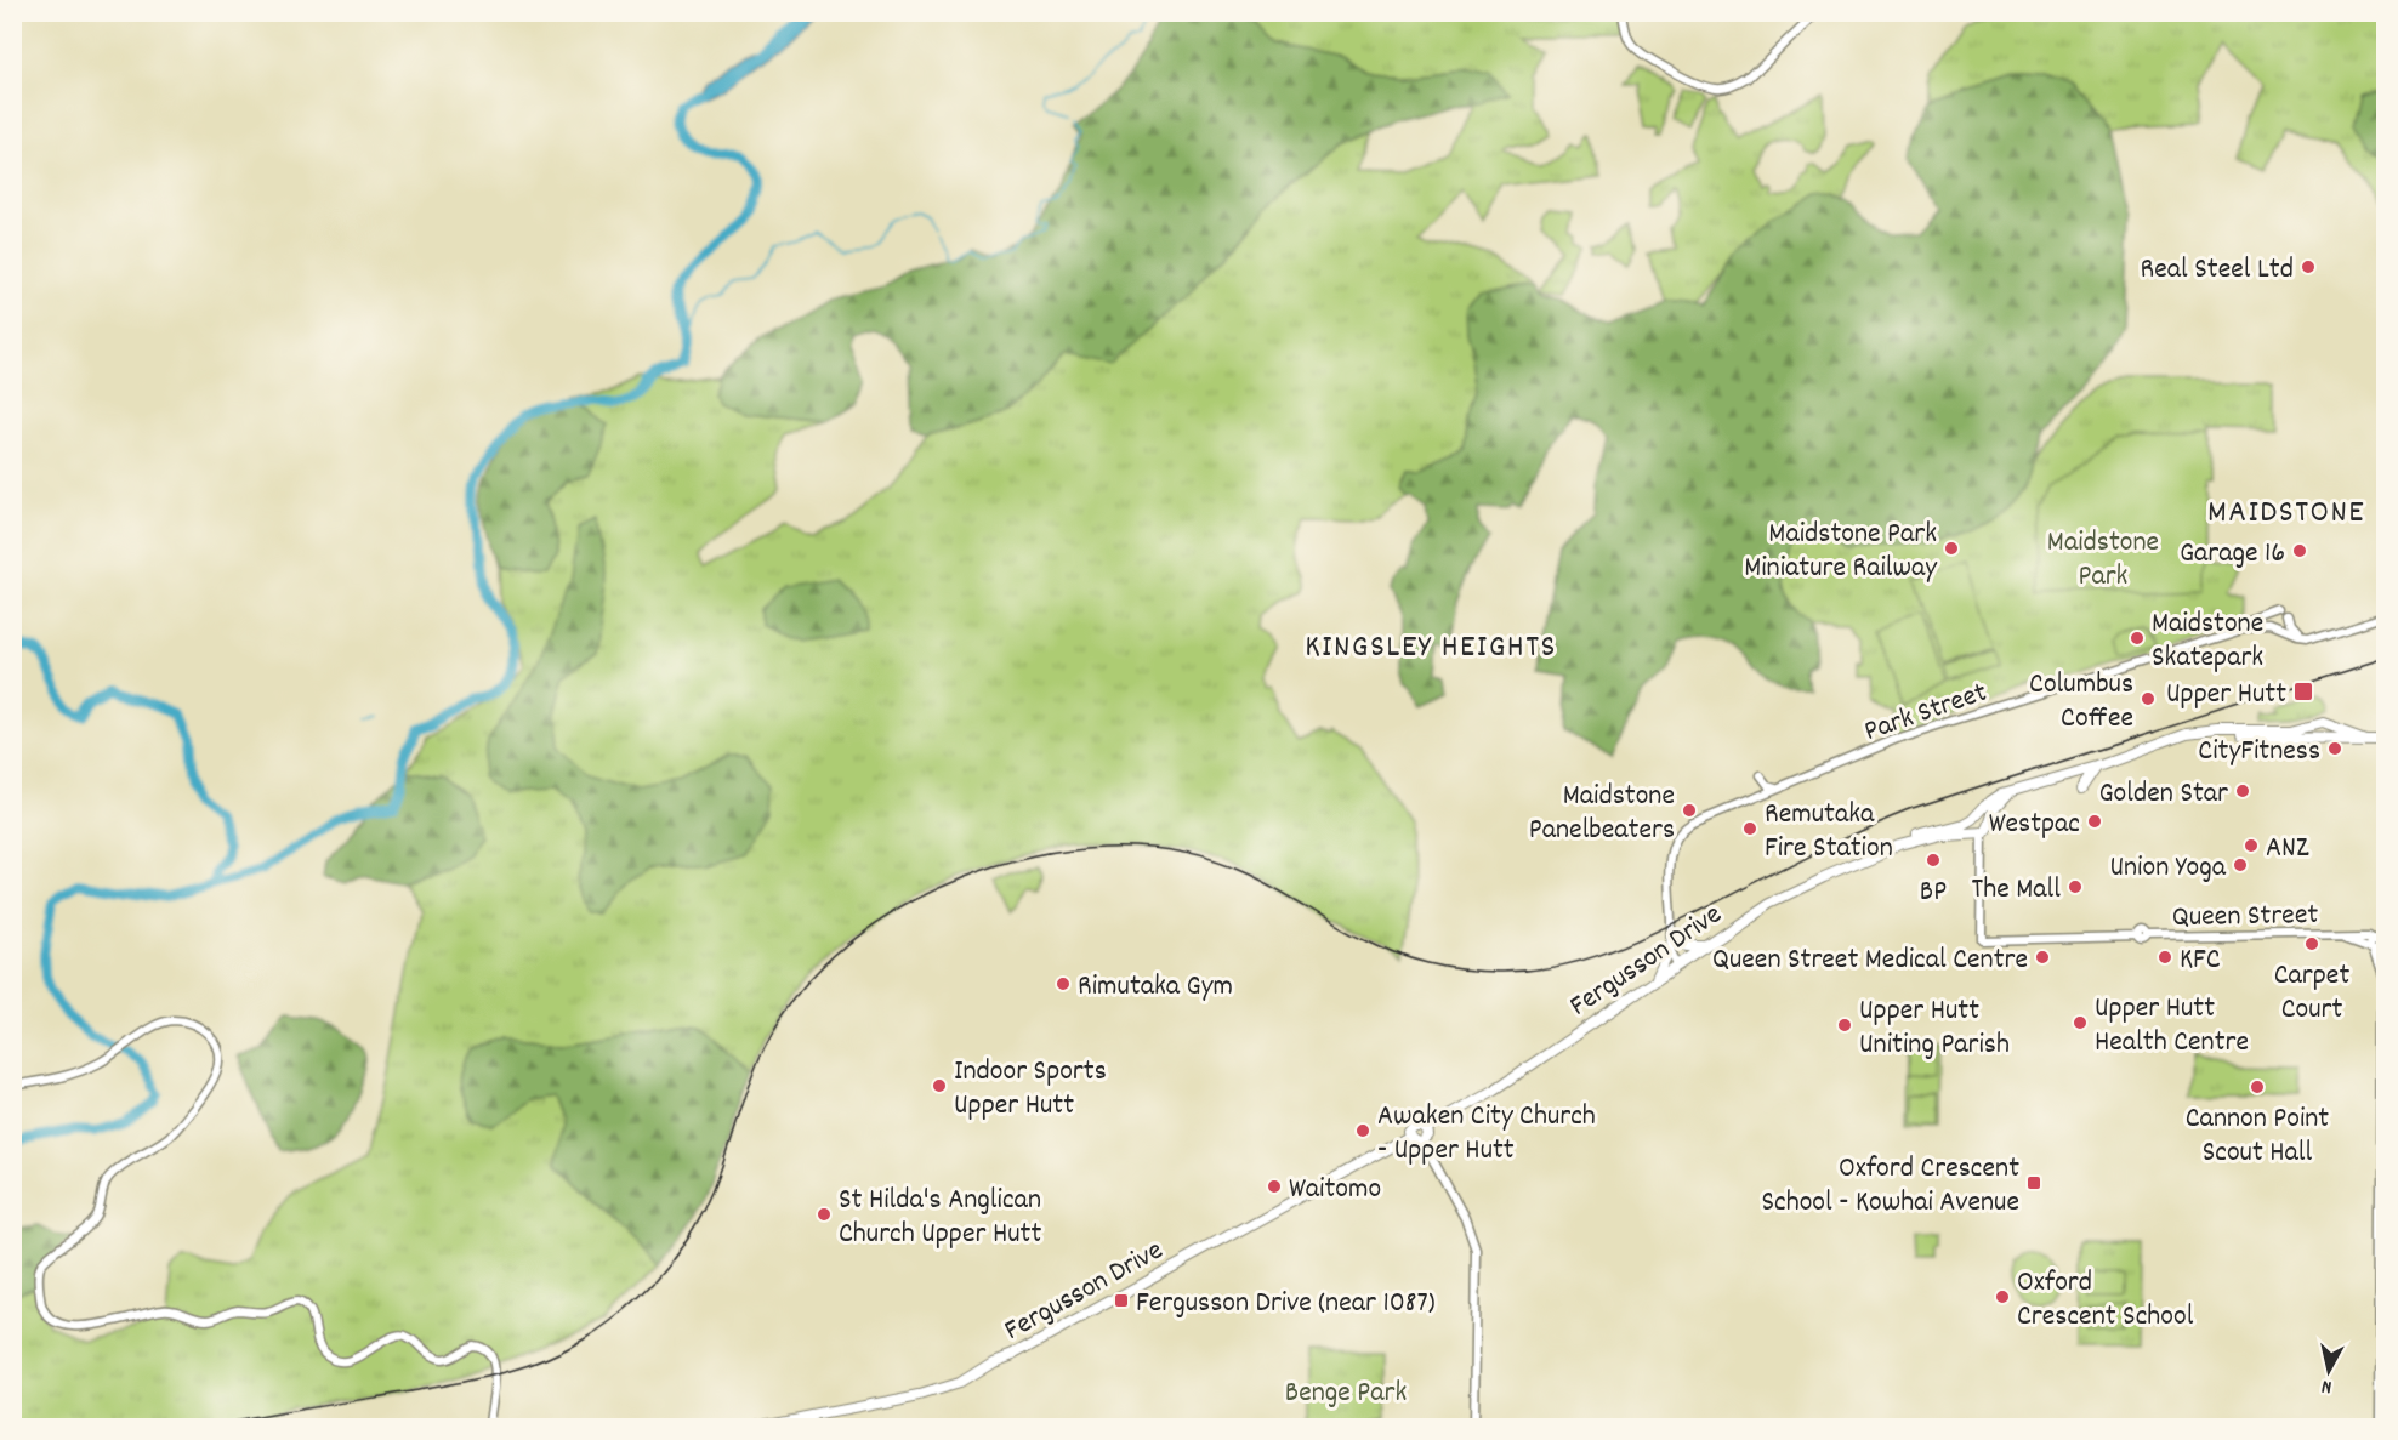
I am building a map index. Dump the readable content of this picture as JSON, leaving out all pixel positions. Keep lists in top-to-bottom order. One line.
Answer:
{"streets":{"main road":["Fergusson Drive"],"street":["Park Street","Queen Street"]},"crossings":[["Park Street","Fergusson Drive"],["Queen Street","Fergusson Drive"]],"districts":["MAIDSTONE","KINGSLEY HEIGHTS"],"parks":["Maidstone Park","Benge Park"],"places":{"other":["Real Steel Ltd","Maidstone Park Miniature Railway","Garage 16","Maidstone Skatepark","Columbus Coffee","CityFitness","Golden Star","Maidstone Panelbeaters","Westpac","Remutaka Fire Station","ANZ","BP","Union Yoga","The Mall","Carpet Court","Queen Street Medical Centre","KFC","Rimutaka Gym","Upper Hutt Health Centre","Upper Hutt Uniting Parish","Indoor Sports Upper Hutt","Cannon Point Scout Hall","Awaken City Church - Upper Hutt","Waitomo","St Hilda's Anglican Church Upper Hutt","Oxford Crescent School"],"transit":["Upper Hutt","Oxford Crescent School - Kowhai Avenue","Fergusson Drive (near 1087)"]},"north":"bottom"}
